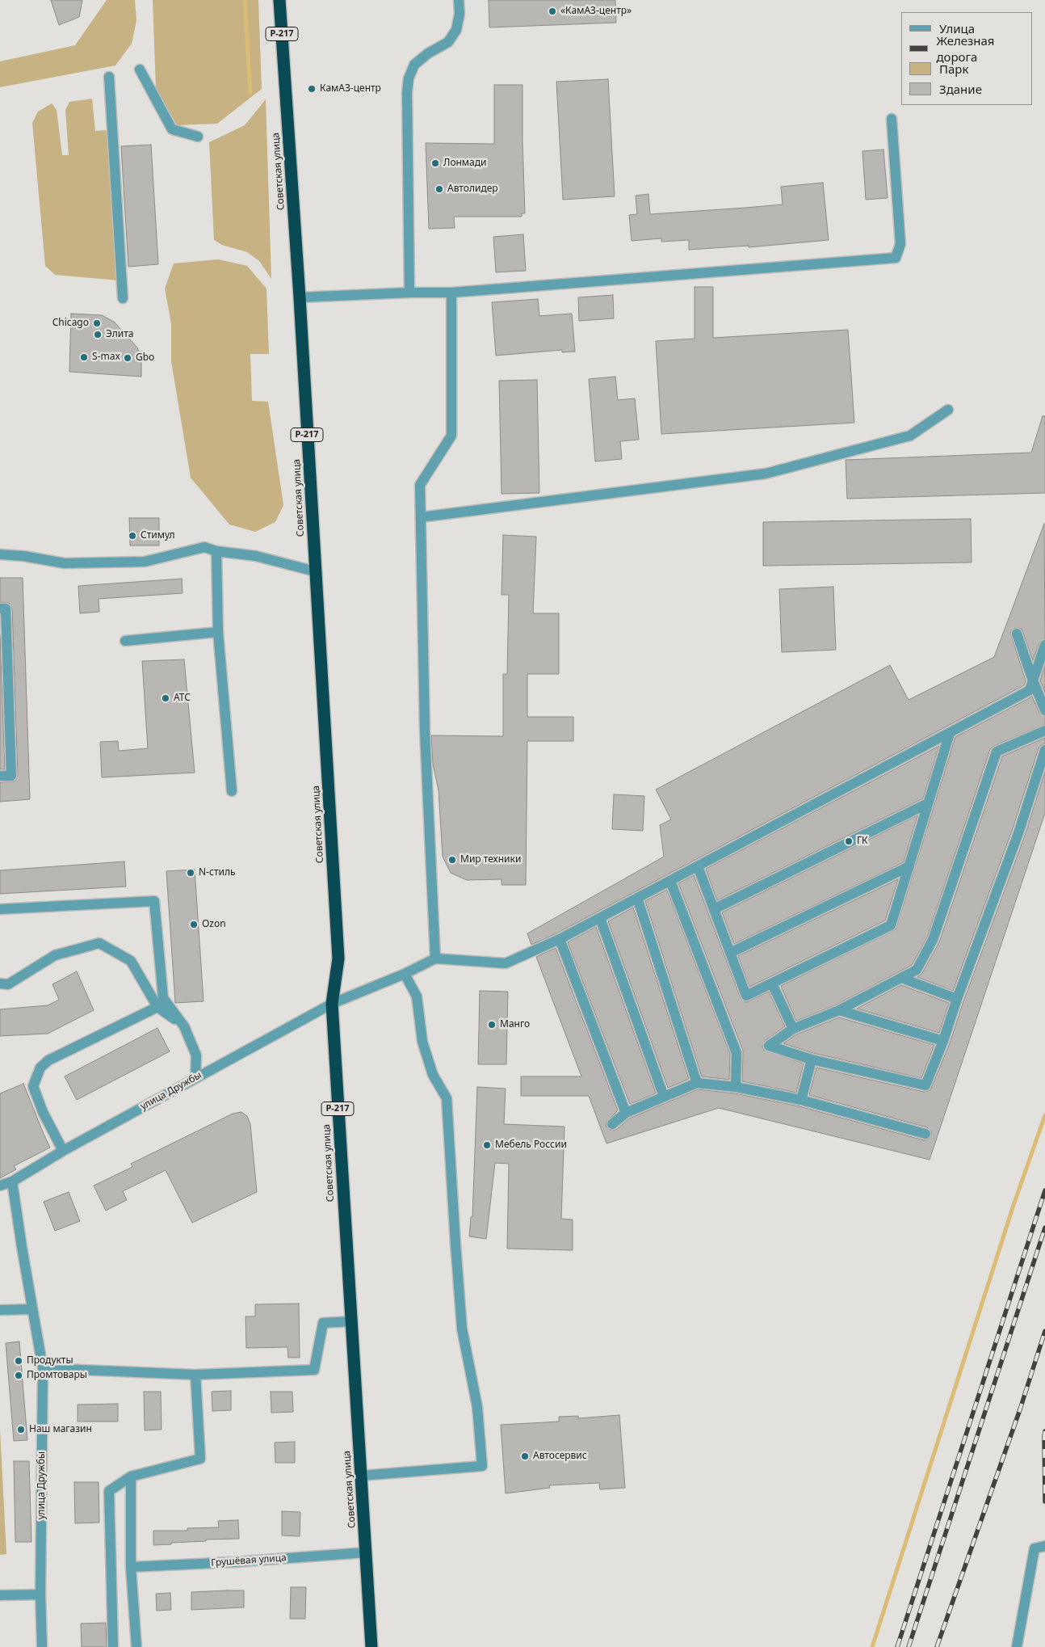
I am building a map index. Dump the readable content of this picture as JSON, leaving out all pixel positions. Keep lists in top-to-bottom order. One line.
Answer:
{"streets":{"highway":["Р-217","Советская улица"],"street":["улица Дружбы","Грушёвая улица"]},"crossings":[["Советская улица","улица Дружбы"],["Советская улица","Грушёвая улица"]],"places":["«КамАЗ-центр»","КамАЗ-центр","Лонмади","Автолидер","Chicago","Элита","S-max","Gbo","Стимул","АТС","ГК","Мир техники","N-стиль","Ozon","Манго","Мебель России","Продукты","Промтовары","Наш магазин","Автосервис"],"legend":["Улица","Железная дорога","Парк","Здание"]}
